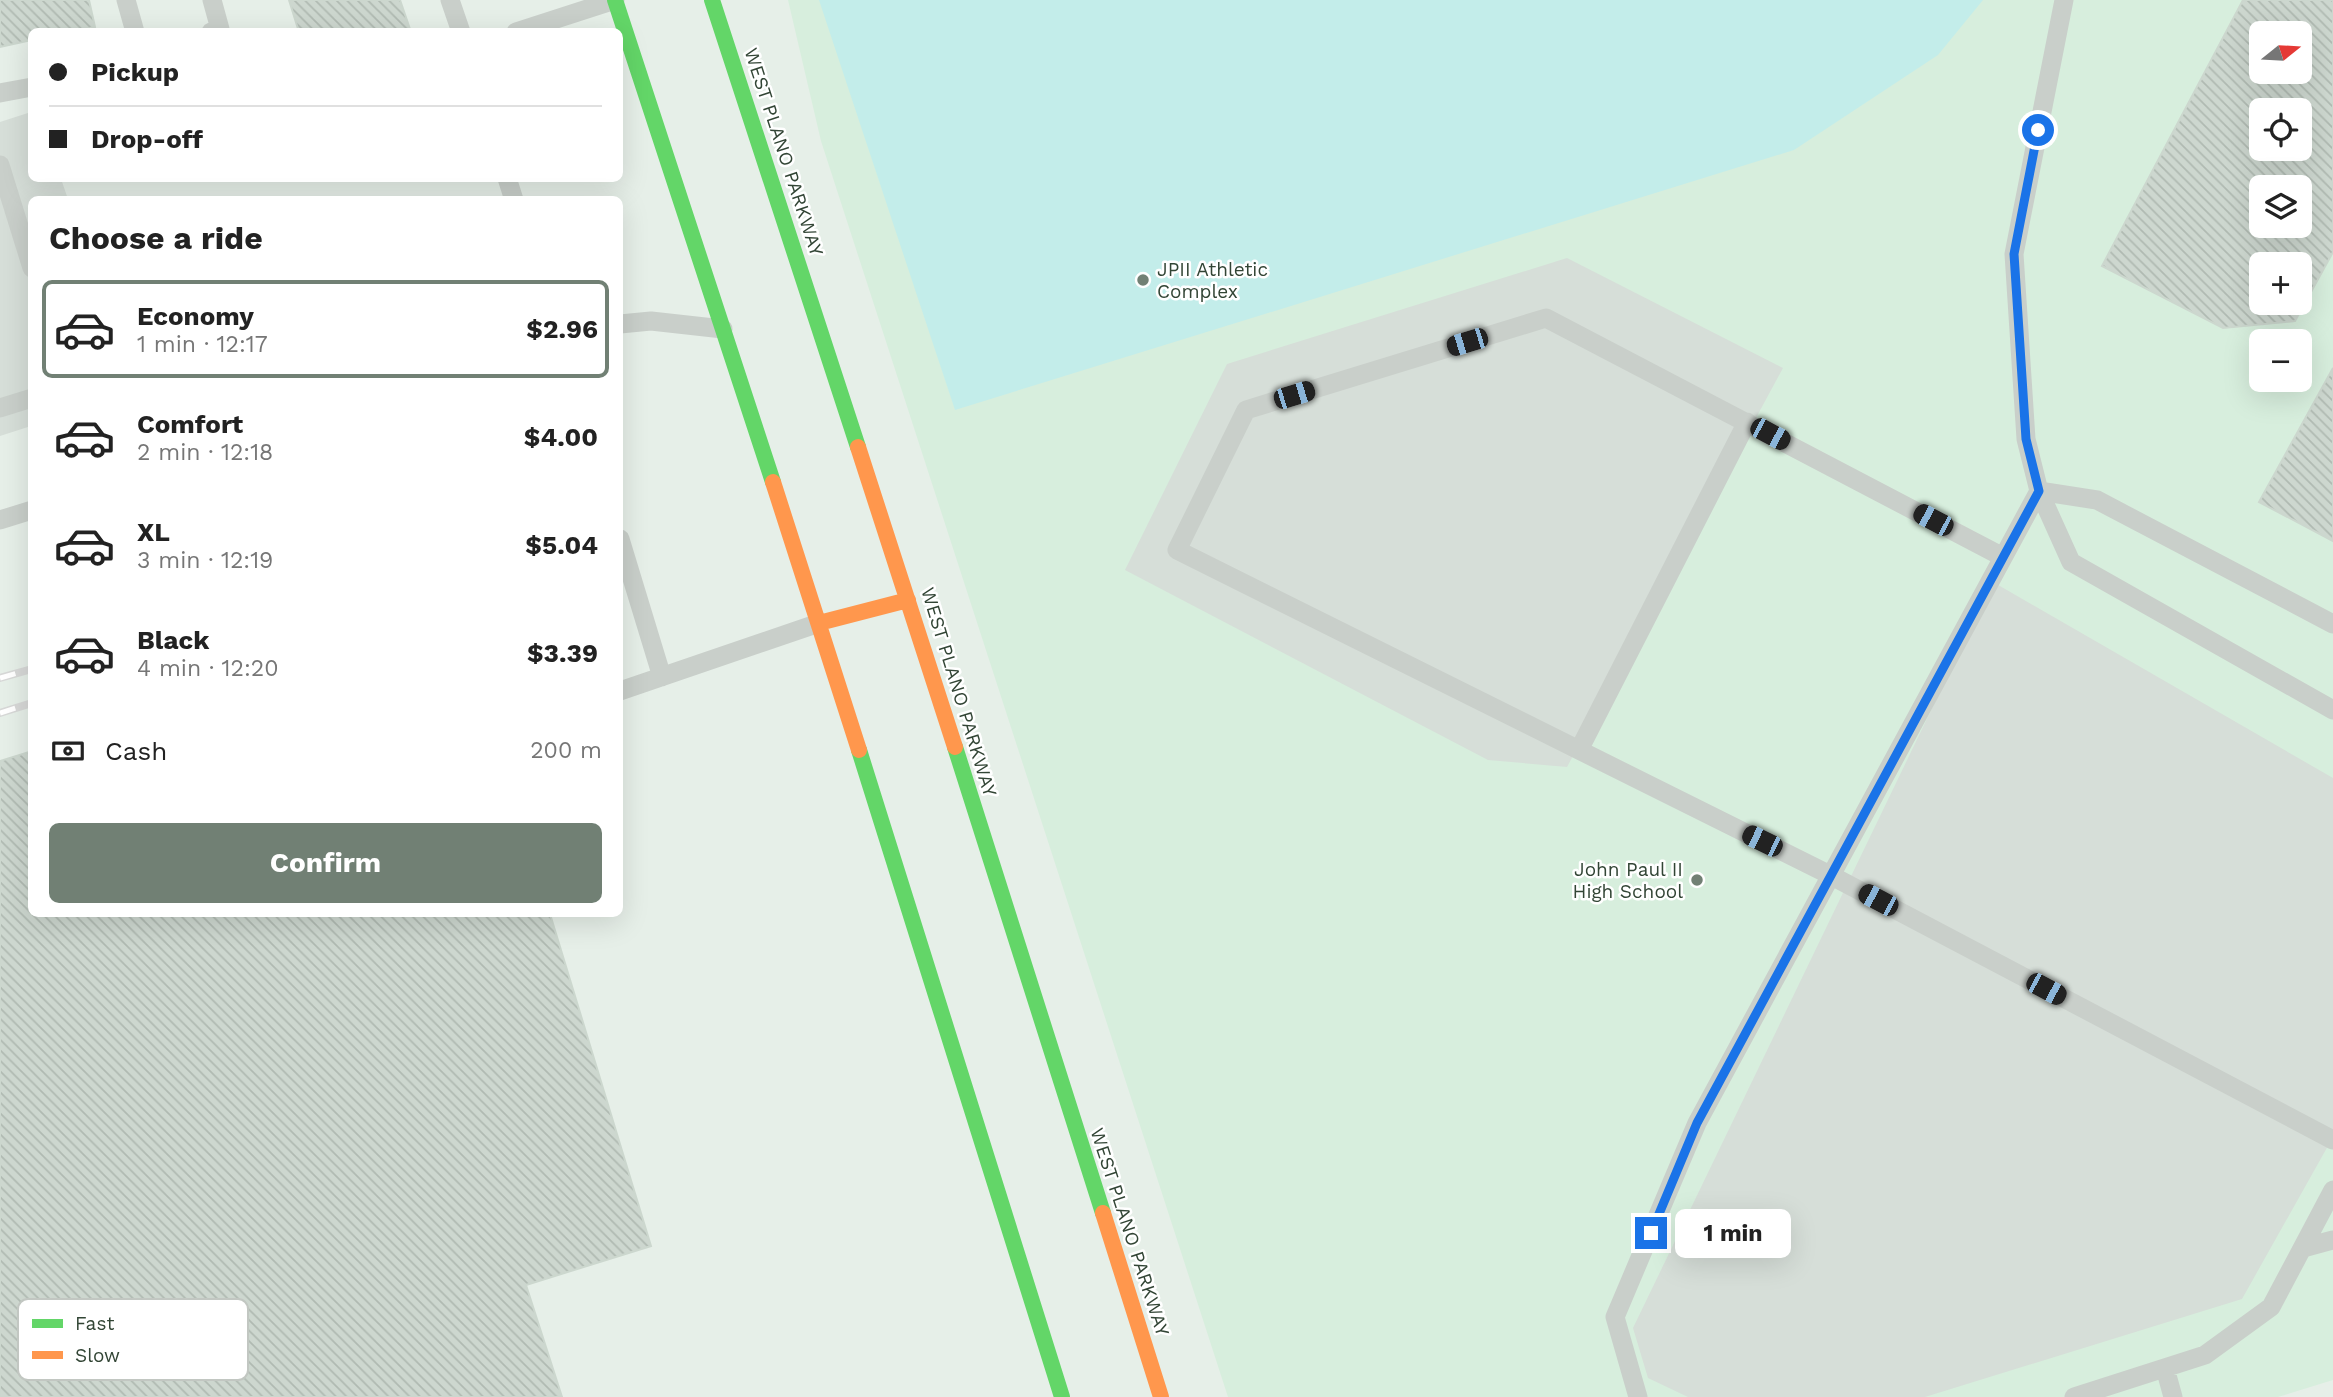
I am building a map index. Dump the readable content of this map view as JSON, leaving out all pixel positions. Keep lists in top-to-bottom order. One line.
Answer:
{"streets":{"main road":["WEST PLANO PARKWAY"]},"places":["JPII Athletic Complex","John Paul II High School"],"legend":["Fast","Slow"],"north":"right","page":{"map_buttons":["+","−"],"banner":["Pickup","Drop-off"],"heading":"Choose a ride","list":[{"name":"Economy","note":"1 min · 12:17","value":"$2.96"},{"name":"Comfort","note":"2 min · 12:18","value":"$4.00"},{"name":"XL","note":"3 min · 12:19","value":"$5.04"},{"name":"Black","note":"4 min · 12:20","value":"$3.39"}],"pay":["Cash","200 m"],"buttons":"Confirm","bubble":"1 min"}}
